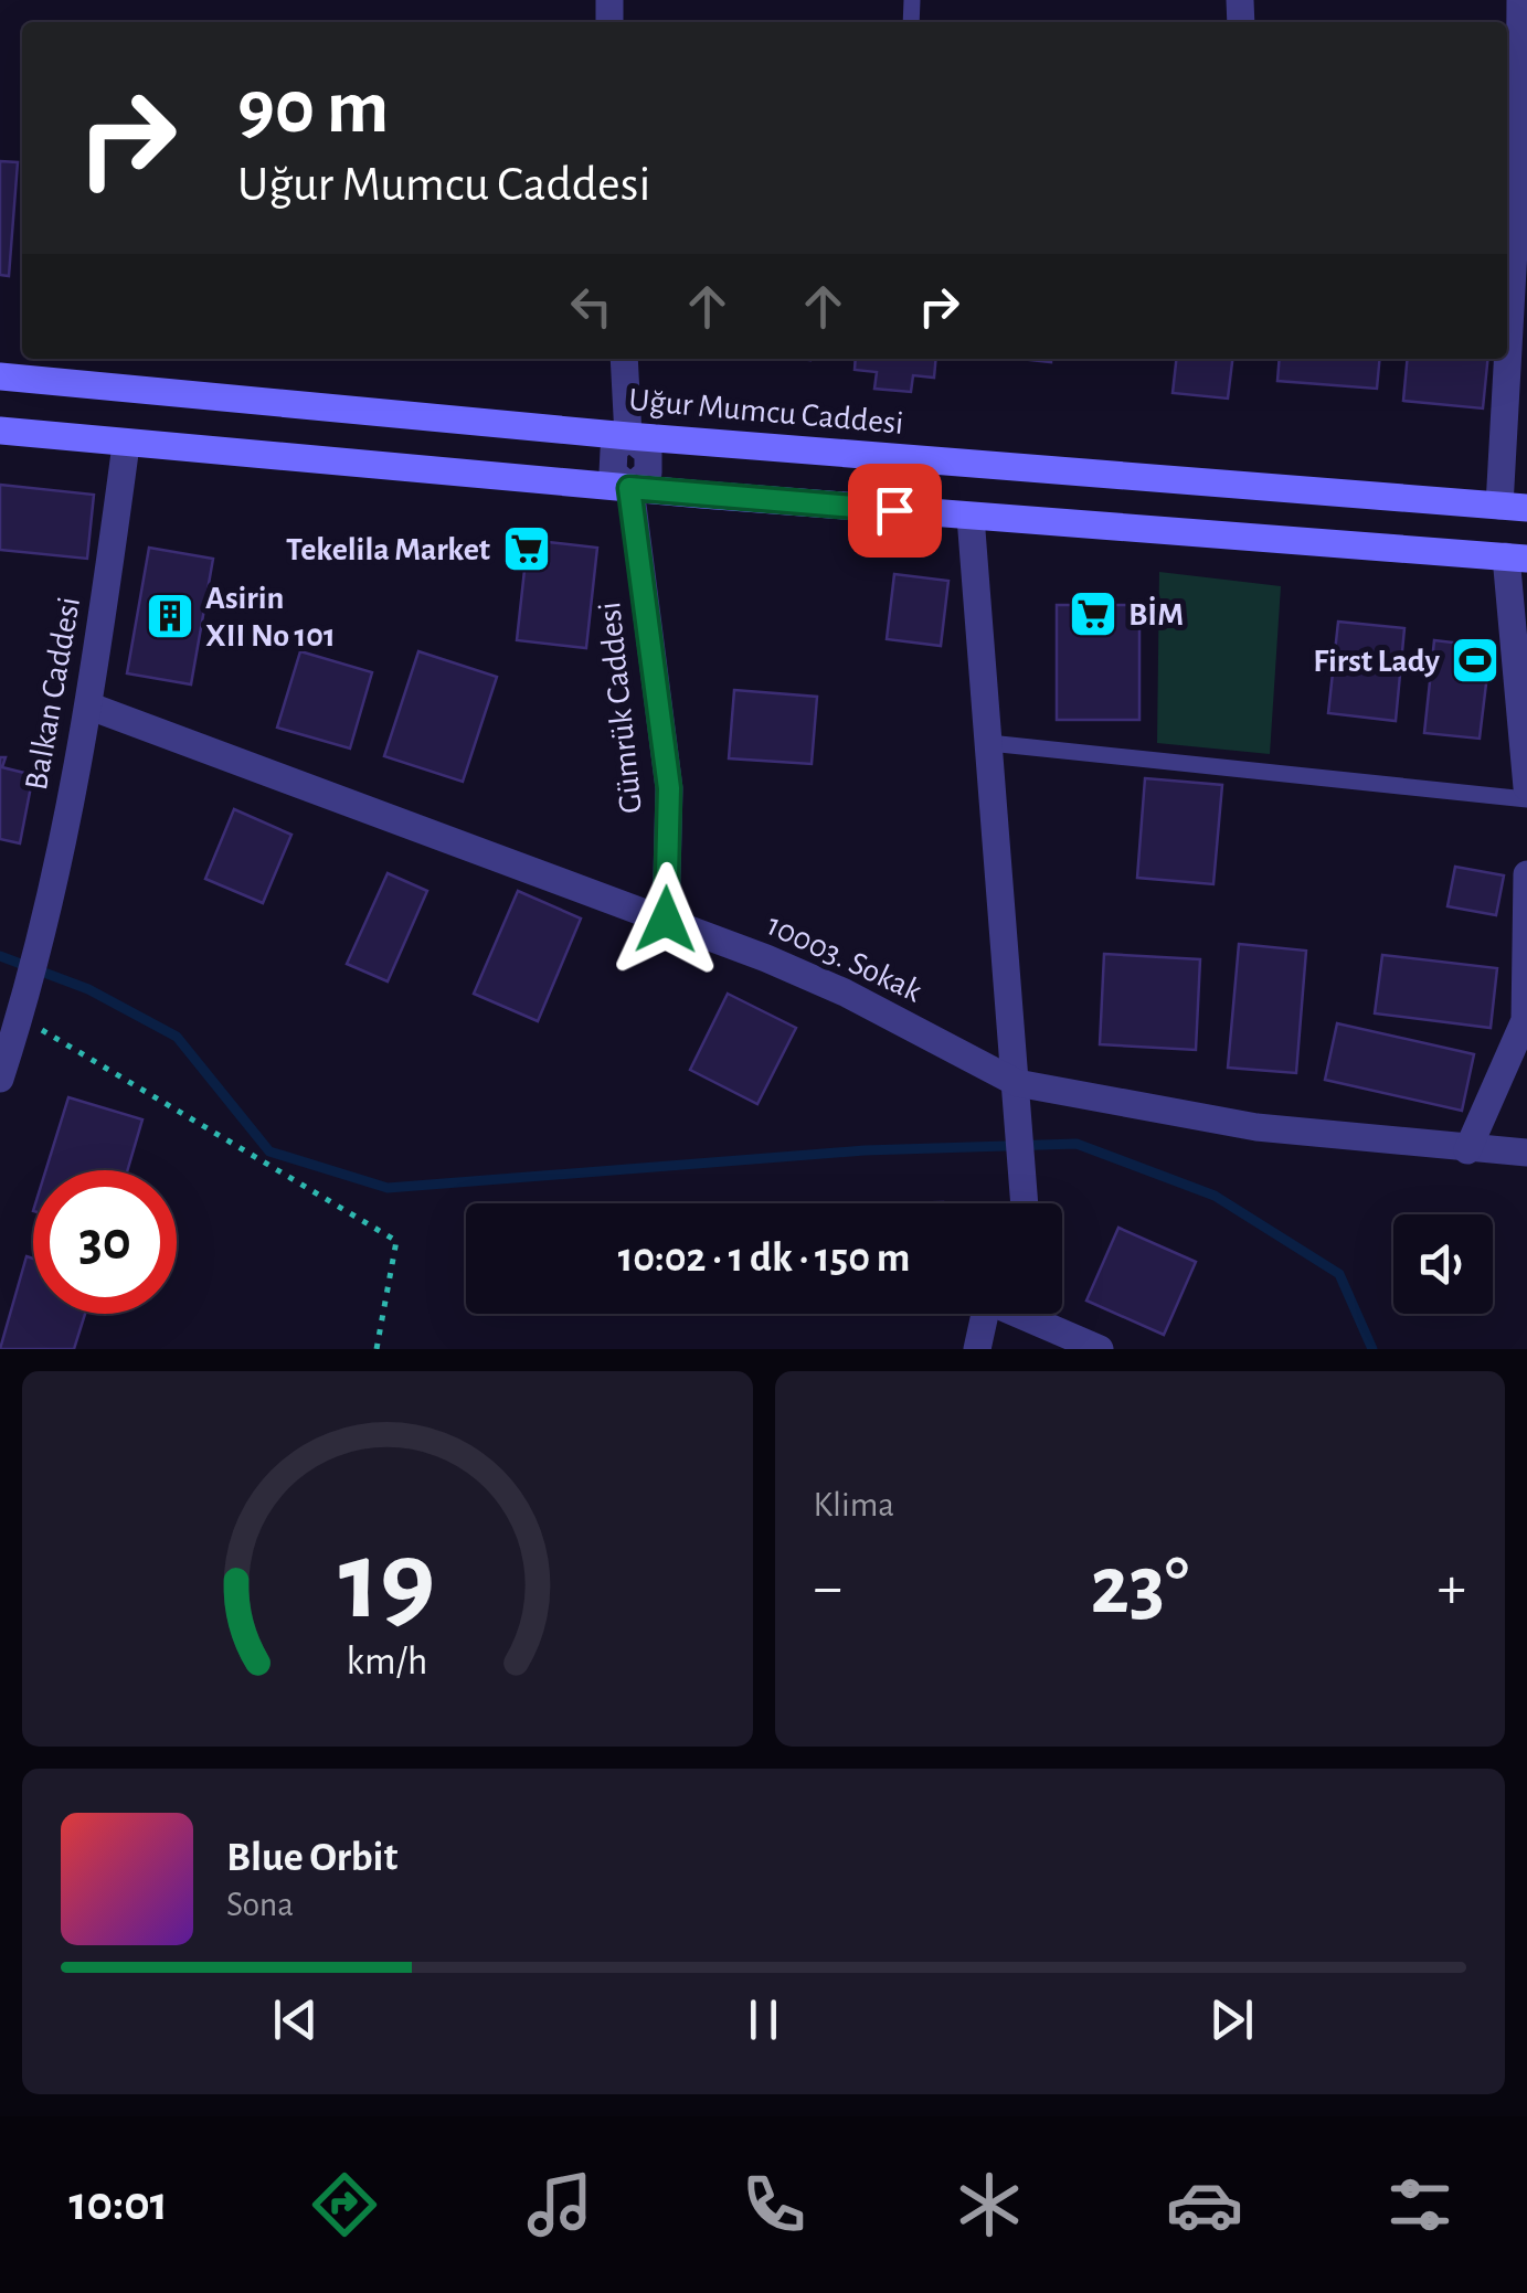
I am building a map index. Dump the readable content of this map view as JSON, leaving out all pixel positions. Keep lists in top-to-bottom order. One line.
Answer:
{"streets":{"main road":["Uğur Mumcu Caddesi"],"street":["Balkan Caddesi","Gümrük Caddesi","10003. Sokak"]},"crossings":[["Uğur Mumcu Caddesi","Gümrük Caddesi"],["Balkan Caddesi","10003. Sokak"],["Gümrük Caddesi","10003. Sokak"]],"places":{"supermarket":["Tekelila Market","BİM"],"building":["Asirin XII No 101"],"sports":["First Lady"]},"page":{"turn":["90 m","Uğur Mumcu Caddesi"],"limit":"30","trip":"10:02 · 1 dk · 150 m","tile":"Klima","heat":["−","23°","+"],"song":["Blue Orbit","Sona"],"tabs":"10:01","gauge":["19","km/h"]}}
